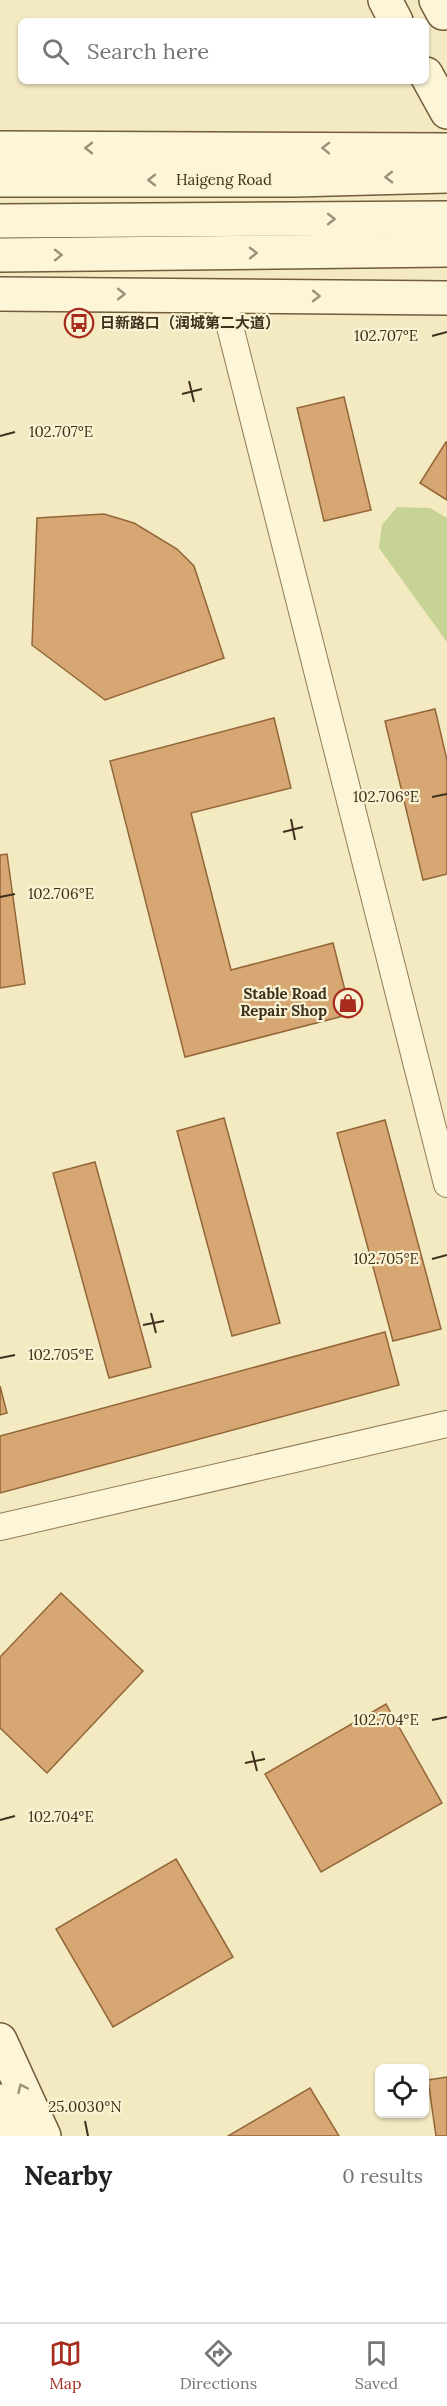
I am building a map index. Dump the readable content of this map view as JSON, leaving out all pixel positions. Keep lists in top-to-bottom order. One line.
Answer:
{"streets":{"main road":["Haigeng Road"]},"places":{"bus stop":["日新路口（润城第二大道）"],"shop":["Stable Road Repair Shop"]},"page":{"search":"Search here","heading":["Nearby","0 results"],"nav":["Map","Directions","Saved"]},"coordinates":["102.707°E","102.706°E","102.705°E","102.704°E","25.0030°N"]}
